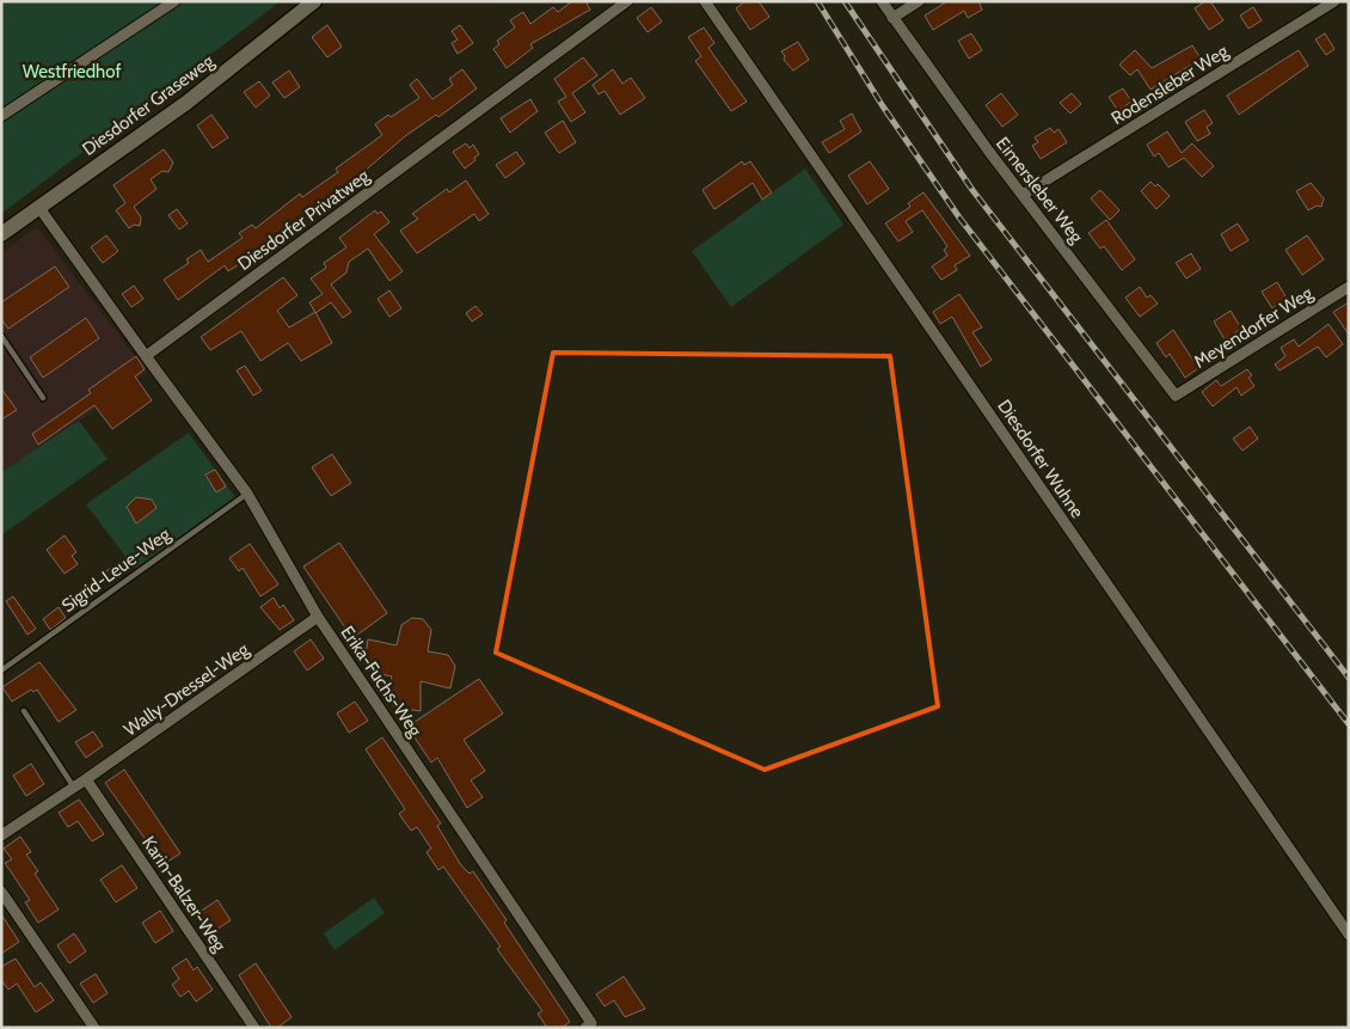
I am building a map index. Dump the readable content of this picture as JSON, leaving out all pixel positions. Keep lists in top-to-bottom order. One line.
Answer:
{"streets":{"main road":["Diesdorfer Graseweg"],"street":["Rodensleber Weg","Eimersleber Weg","Diesdorfer Privatweg","Meyendorfer Weg","Diesdorfer Wuhne","Erika-Fuchs-Weg","Wally-Dressel-Weg","Karin-Balzer-Weg"],"lane":["Sigrid-Leue-Weg"]},"crossings":[["Rodensleber Weg","Eimersleber Weg"],["Eimersleber Weg","Meyendorfer Weg"],["Diesdorfer Privatweg","Erika-Fuchs-Weg"],["Sigrid-Leue-Weg","Erika-Fuchs-Weg"],["Erika-Fuchs-Weg","Wally-Dressel-Weg"],["Wally-Dressel-Weg","Karin-Balzer-Weg"]],"parks":["Westfriedhof"]}
